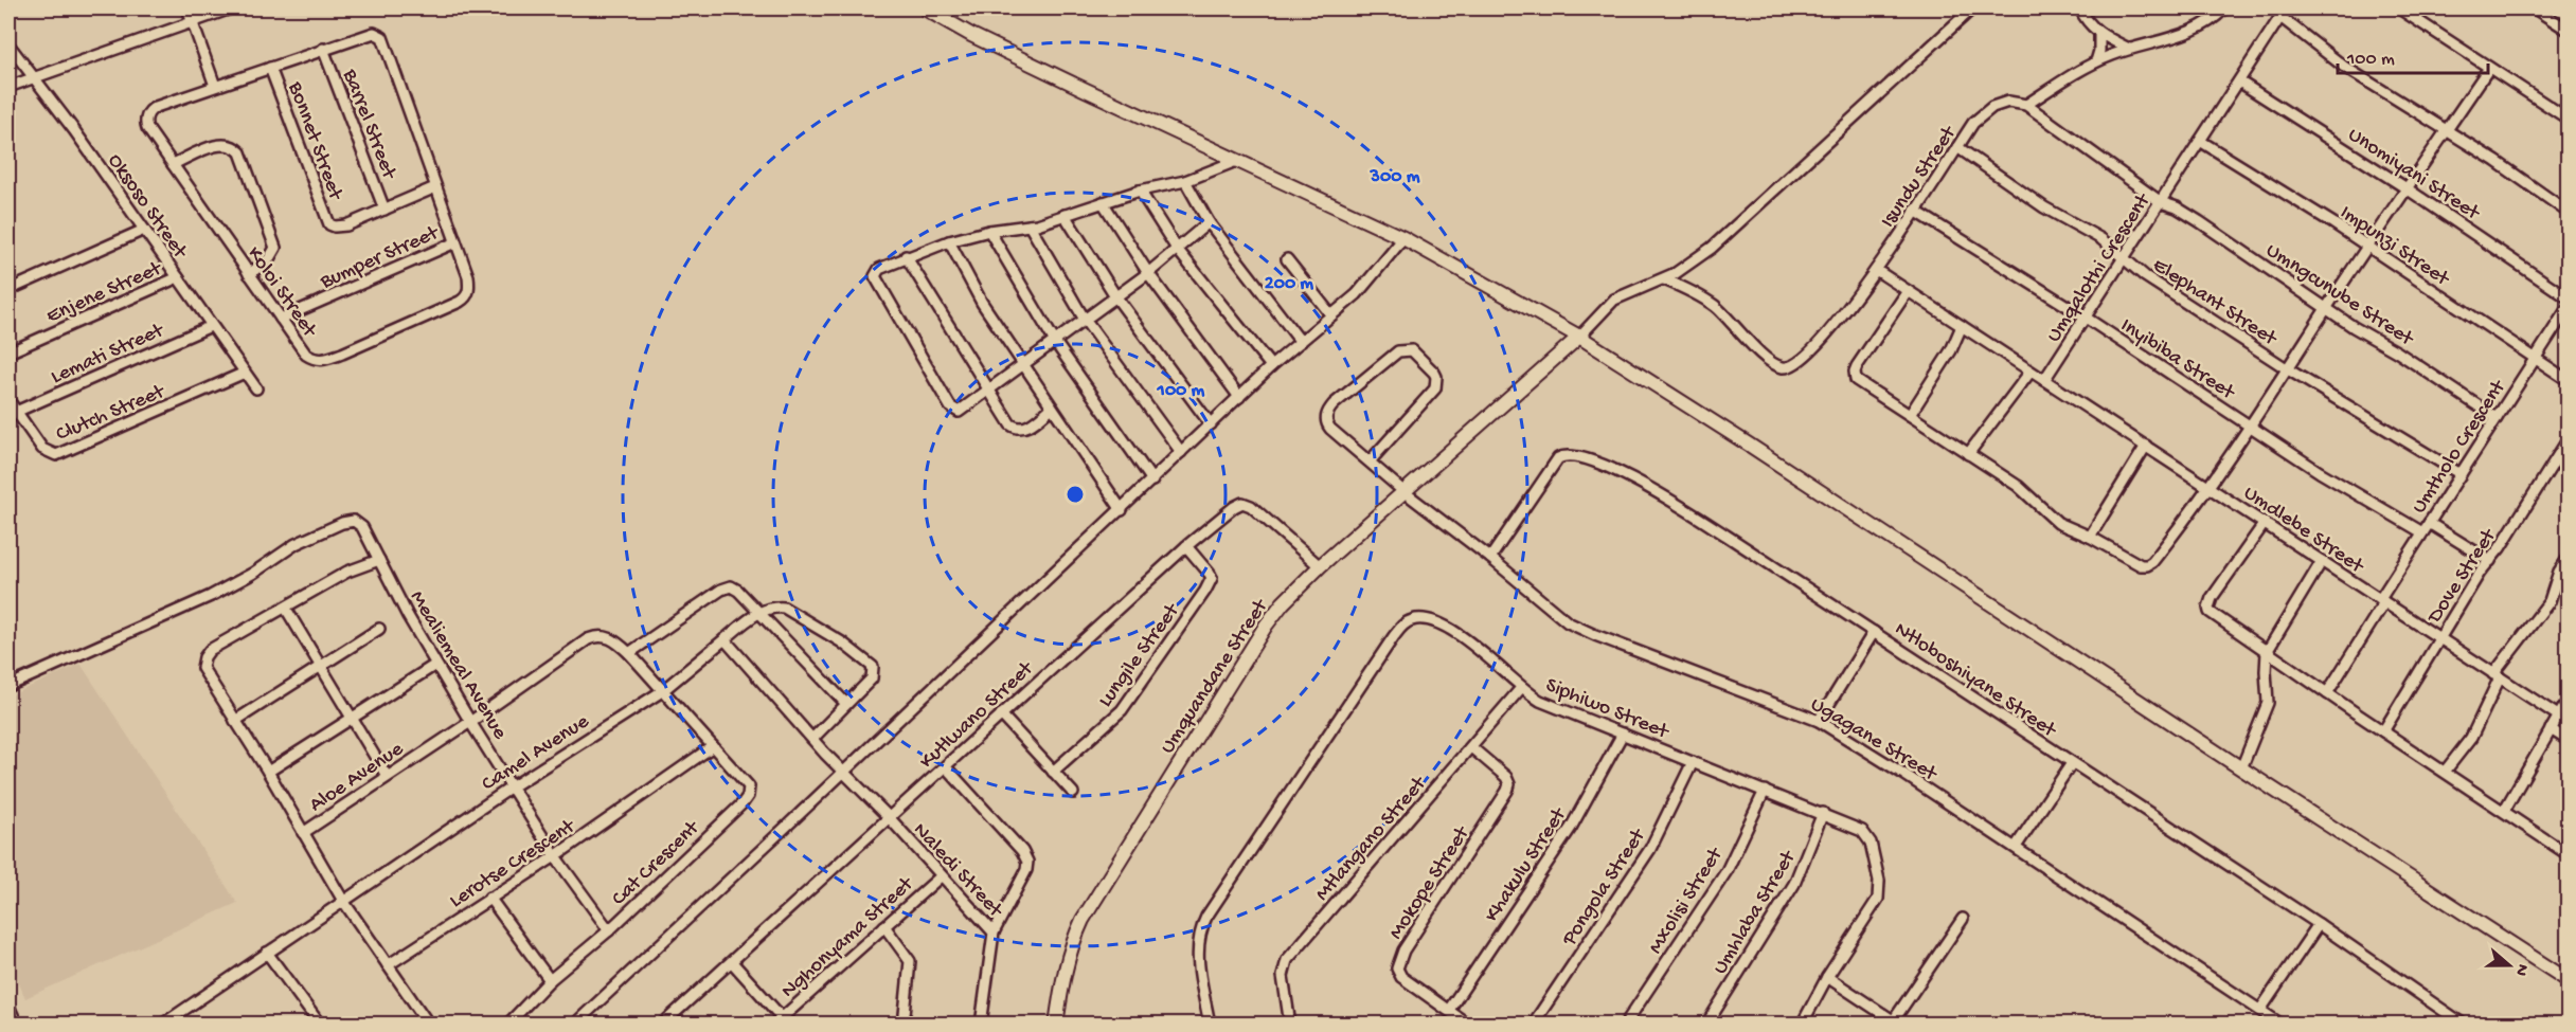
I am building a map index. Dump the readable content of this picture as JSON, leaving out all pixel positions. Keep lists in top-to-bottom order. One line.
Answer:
{"streets":{"street":["Barrel Street","Bonnet Street","Unomiyani Street","Isundu Street","Oksoso Street","Impunzi Street","Bumper Street","Umqalothi Crescent","Enjene Street","Koloi Street","Umngcunube Street","Elephant Street","Lemati Street","Inyibiba Street","Clutch Street","Umtholo Crescent","Umdlebe Street","Dove Street","Lungile Street","Mealiemeal Avenue","Umquandane Street","Ntloboshiyane Street","Siphiwo Street","Kutlwano Street","Ugagane Street","Camel Avenue","Aloe Avenue","Mtlangano Street","Lerotse Crescent","Cat Crescent","Khakulu Street","Naledi Street","Mokope Street","Pongola Street","Mxolisi Street","Umhlaba Street","Nghonyama Street"]},"crossings":[["Barrel Street","Bonnet Street"],["Barrel Street","Koloi Street"],["Bonnet Street","Koloi Street"],["Unomiyani Street","Umqalothi Crescent"],["Isundu Street","Elephant Street"],["Isundu Street","Inyibiba Street"],["Oksoso Street","Enjene Street"],["Oksoso Street","Lemati Street"],["Oksoso Street","Clutch Street"],["Impunzi Street","Umqalothi Crescent"],["Impunzi Street","Umtholo Crescent"],["Bumper Street","Koloi Street"],["Umqalothi Crescent","Umngcunube Street"],["Umqalothi Crescent","Elephant Street"],["Umqalothi Crescent","Inyibiba Street"],["Umngcunube Street","Umtholo Crescent"],["Elephant Street","Umtholo Crescent"],["Lemati Street","Clutch Street"],["Inyibiba Street","Umtholo Crescent"],["Umtholo Crescent","Umdlebe Street"],["Lungile Street","Kutlwano Street"],["Mealiemeal Avenue","Camel Avenue"],["Mealiemeal Avenue","Aloe Avenue"],["Mealiemeal Avenue","Cat Crescent"],["Umquandane Street","Kutlwano Street"],["Umquandane Street","Ugagane Street"],["Ntloboshiyane Street","Ugagane Street"],["Siphiwo Street","Mtlangano Street"],["Siphiwo Street","Khakulu Street"],["Siphiwo Street","Pongola Street"],["Siphiwo Street","Mxolisi Street"],["Siphiwo Street","Umhlaba Street"],["Kutlwano Street","Naledi Street"],["Camel Avenue","Aloe Avenue"],["Camel Avenue","Cat Crescent"],["Aloe Avenue","Cat Crescent"],["Mtlangano Street","Mokope Street"],["Lerotse Crescent","Cat Crescent"],["Khakulu Street","Mokope Street"],["Naledi Street","Nghonyama Street"]],"scale_bar":"100 m","north":"right","rings":["300 m","200 m","100 m"]}
